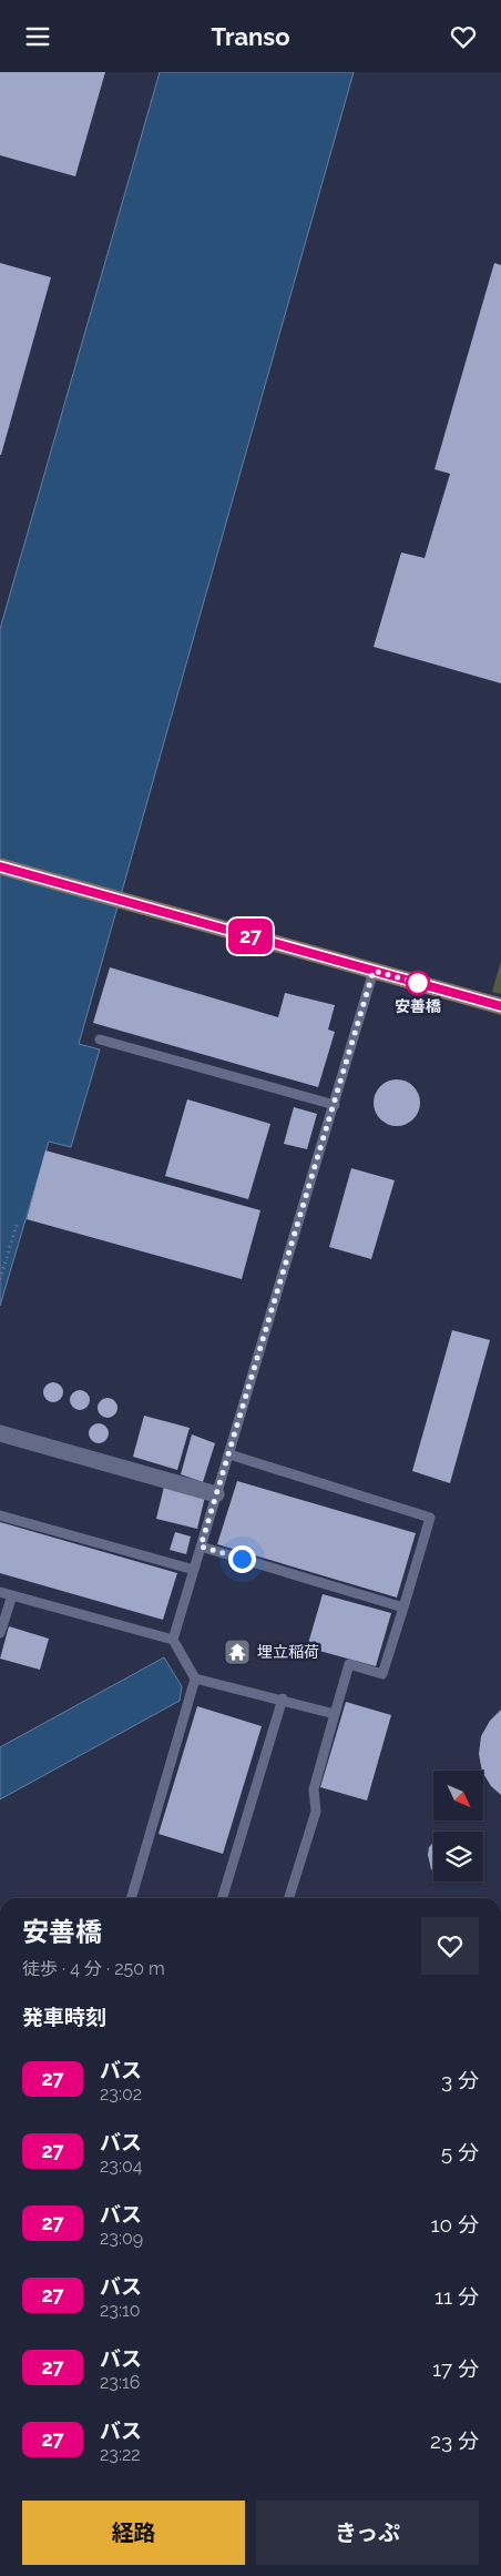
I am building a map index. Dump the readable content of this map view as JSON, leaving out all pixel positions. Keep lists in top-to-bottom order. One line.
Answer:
{"places":{"other":["安善橋"],"temple":["埋立稲荷"]},"lines":["bus line 27"],"north":"bottom right","page":{"header":"Transo","on_map":"27","heading":[["安善橋","徒歩 · 4 分 · 250 m"],"発車時刻"],"list":[{"mark":"27","name":"バス","note":"23:02","value":"3 分"},{"mark":"27","name":"バス","note":"23:04","value":"5 分"},{"mark":"27","name":"バス","note":"23:09","value":"10 分"},{"mark":"27","name":"バス","note":"23:10","value":"11 分"},{"mark":"27","name":"バス","note":"23:16","value":"17 分"},{"mark":"27","name":"バス","note":"23:22","value":"23 分"}],"buttons":["経路","きっぷ"]}}
